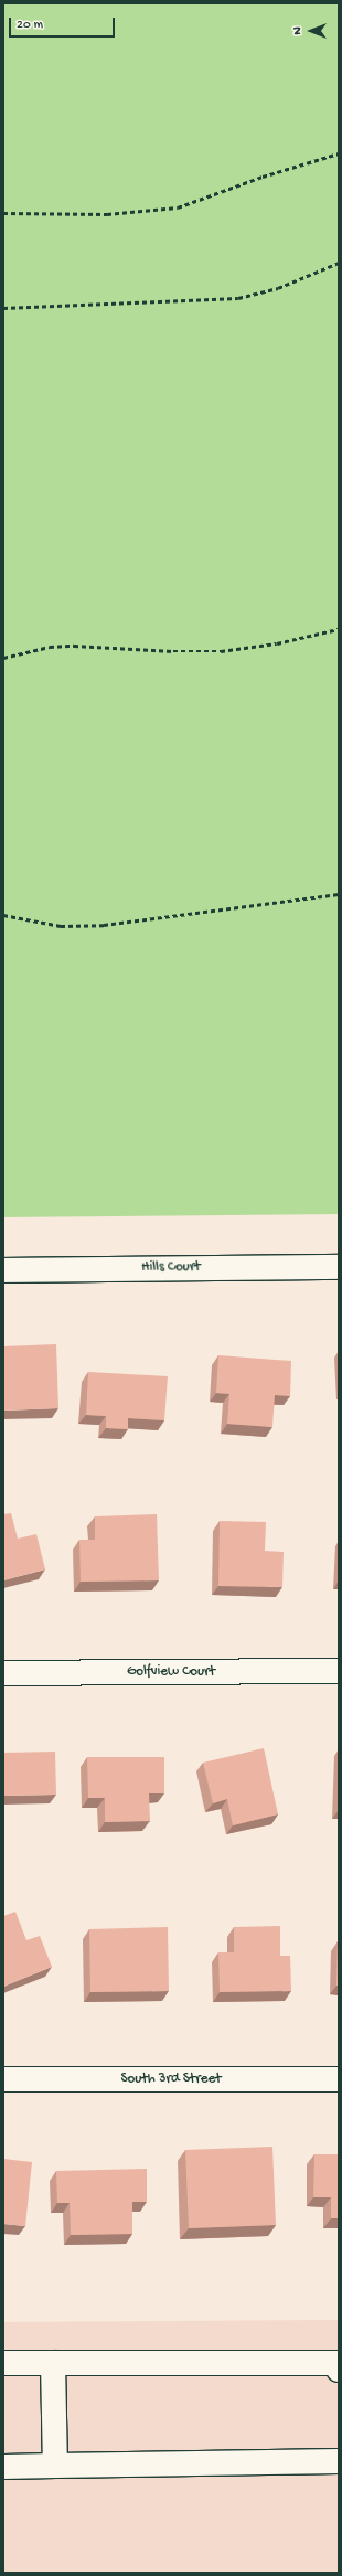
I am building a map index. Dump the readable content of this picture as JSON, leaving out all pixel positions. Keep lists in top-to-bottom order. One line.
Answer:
{"streets":{"street":["Hills Court","Golfview Court","South 3rd Street"]},"scale_bar":"20 m","north":"left"}
